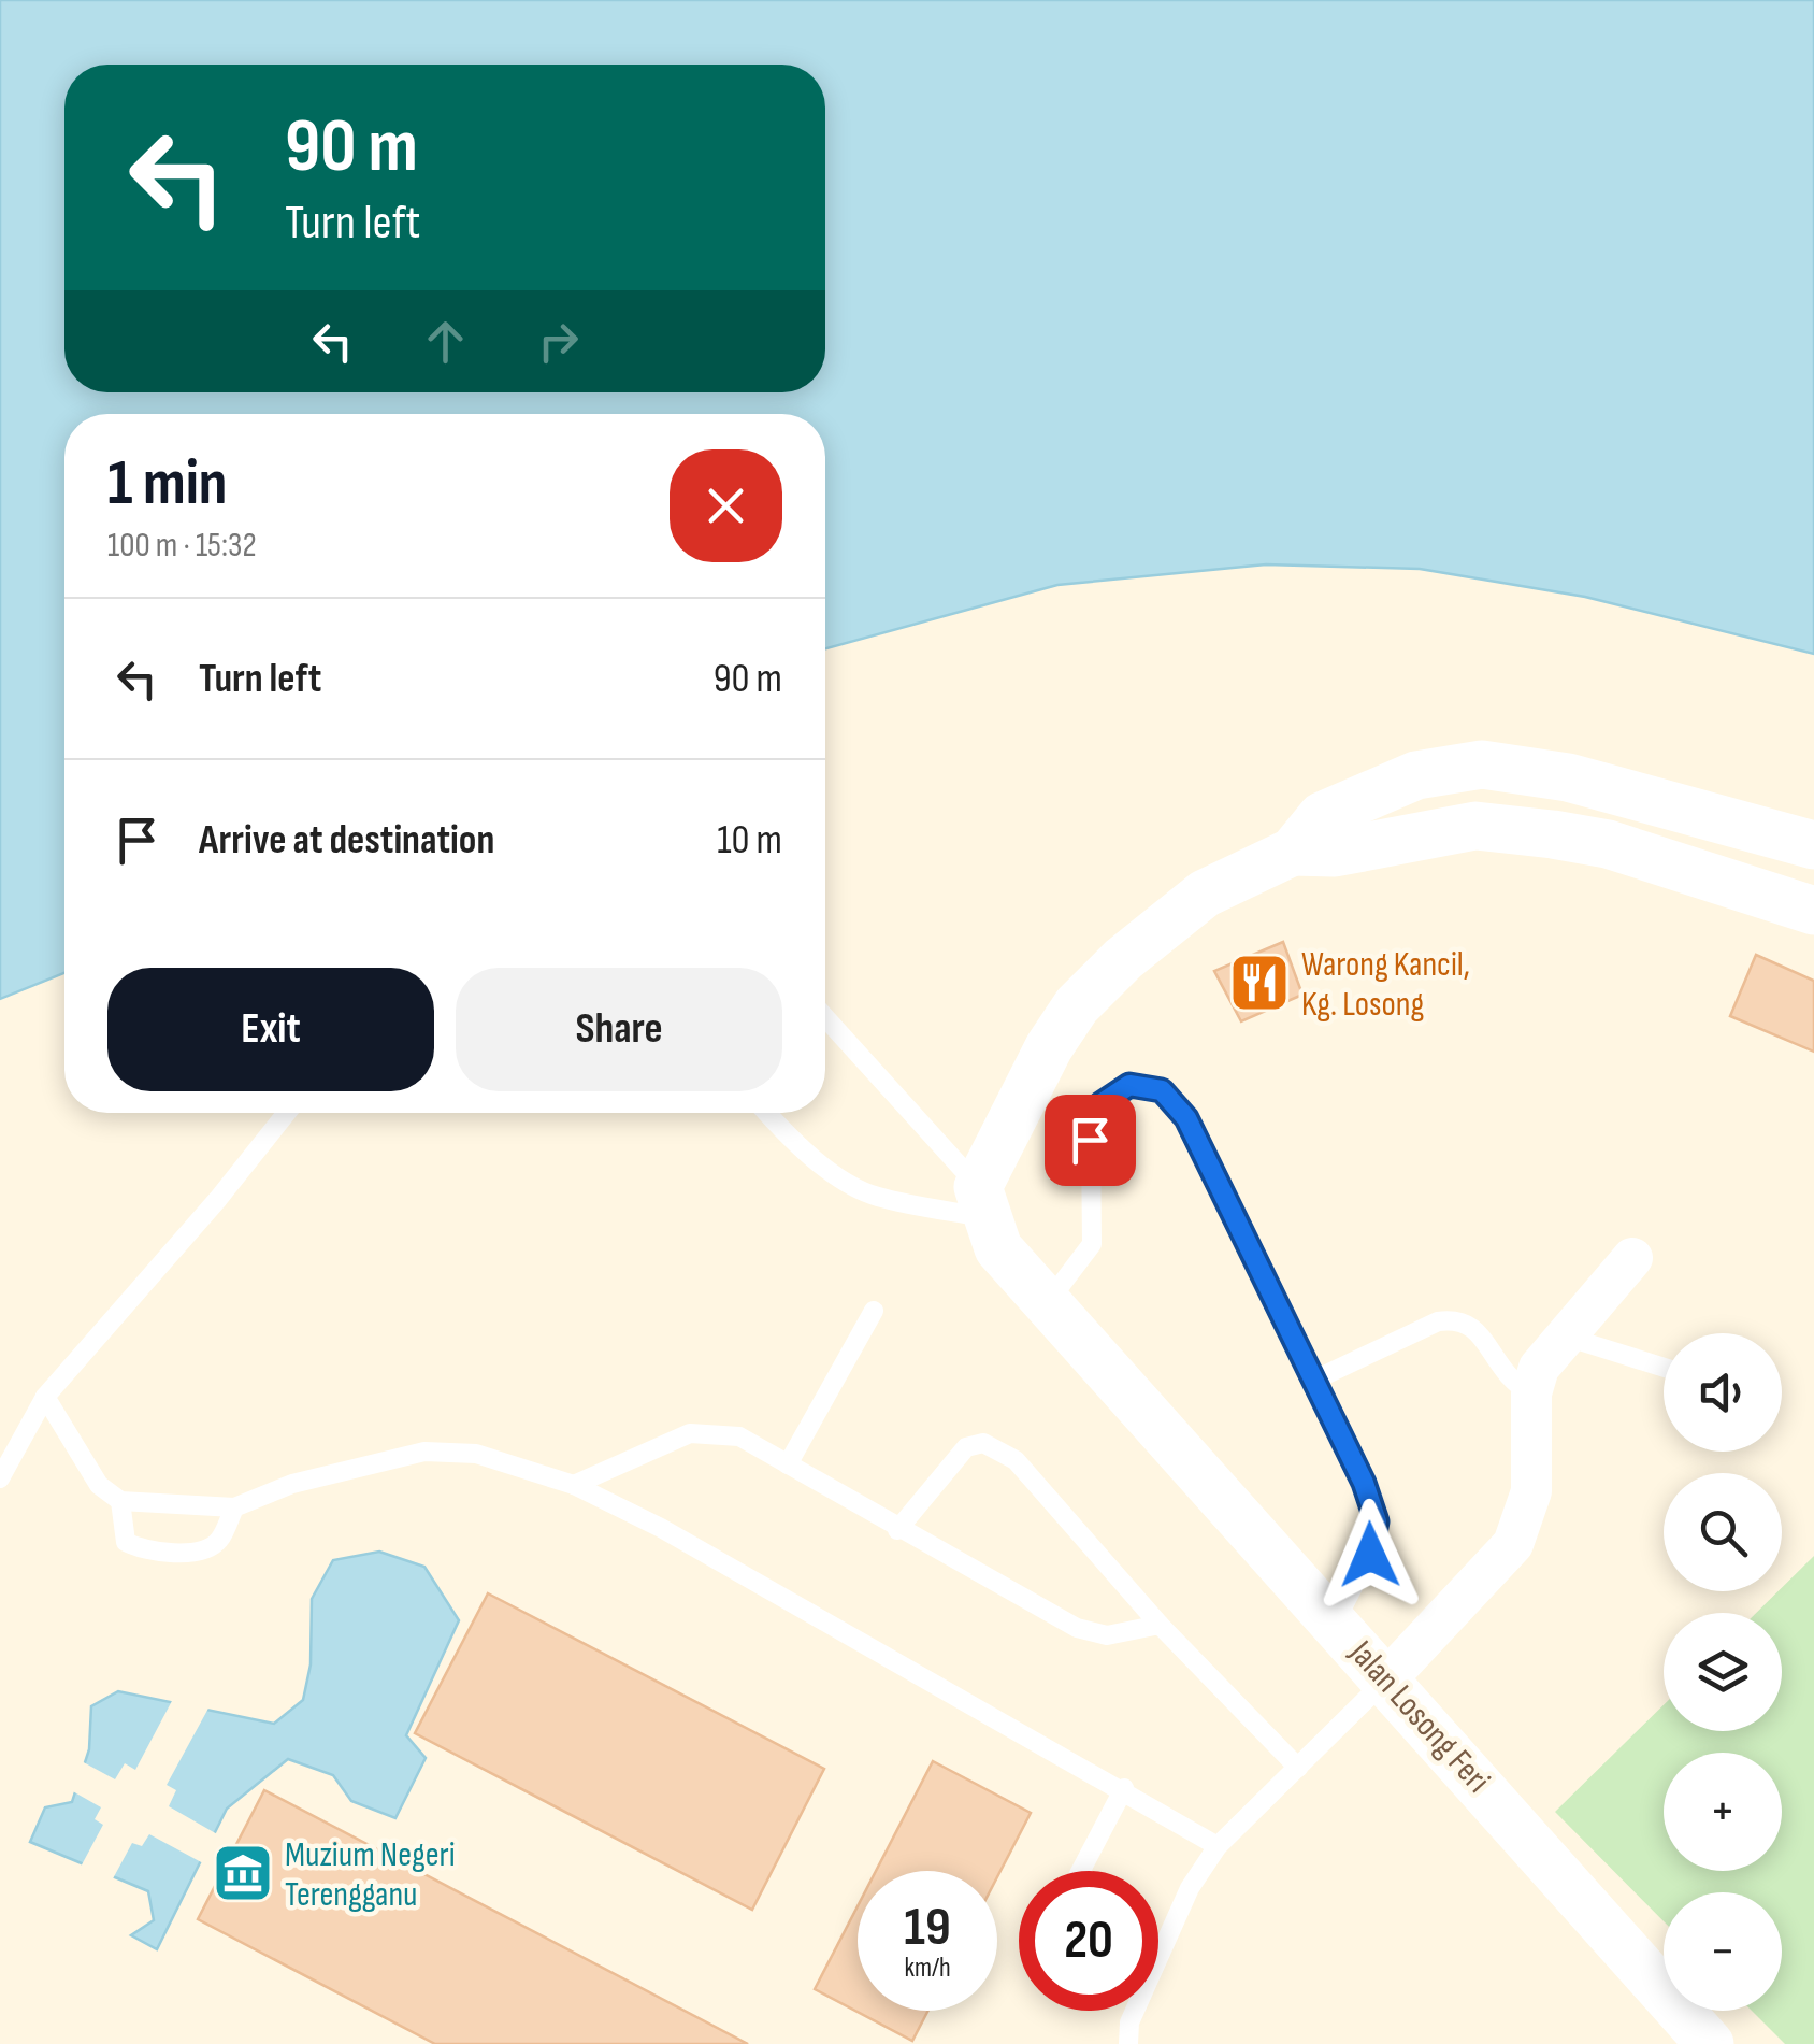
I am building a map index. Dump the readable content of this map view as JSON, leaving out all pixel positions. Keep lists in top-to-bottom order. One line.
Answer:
{"streets":{"street":["Jalan Losong Feri"]},"places":{"restaurant":["Warong Kancil, Kg. Losong"],"museum":["Muzium Negeri Terengganu"]},"page":{"turn":["90 m","Turn left"],"heading":["1 min","100 m · 15:32"],"list":[{"name":"Turn left","value":"90 m"},{"name":"Arrive at destination","value":"10 m"}],"buttons":["Exit","Share"],"map_buttons":["+","−"],"speed":"19 km/h","limit":"20"}}
